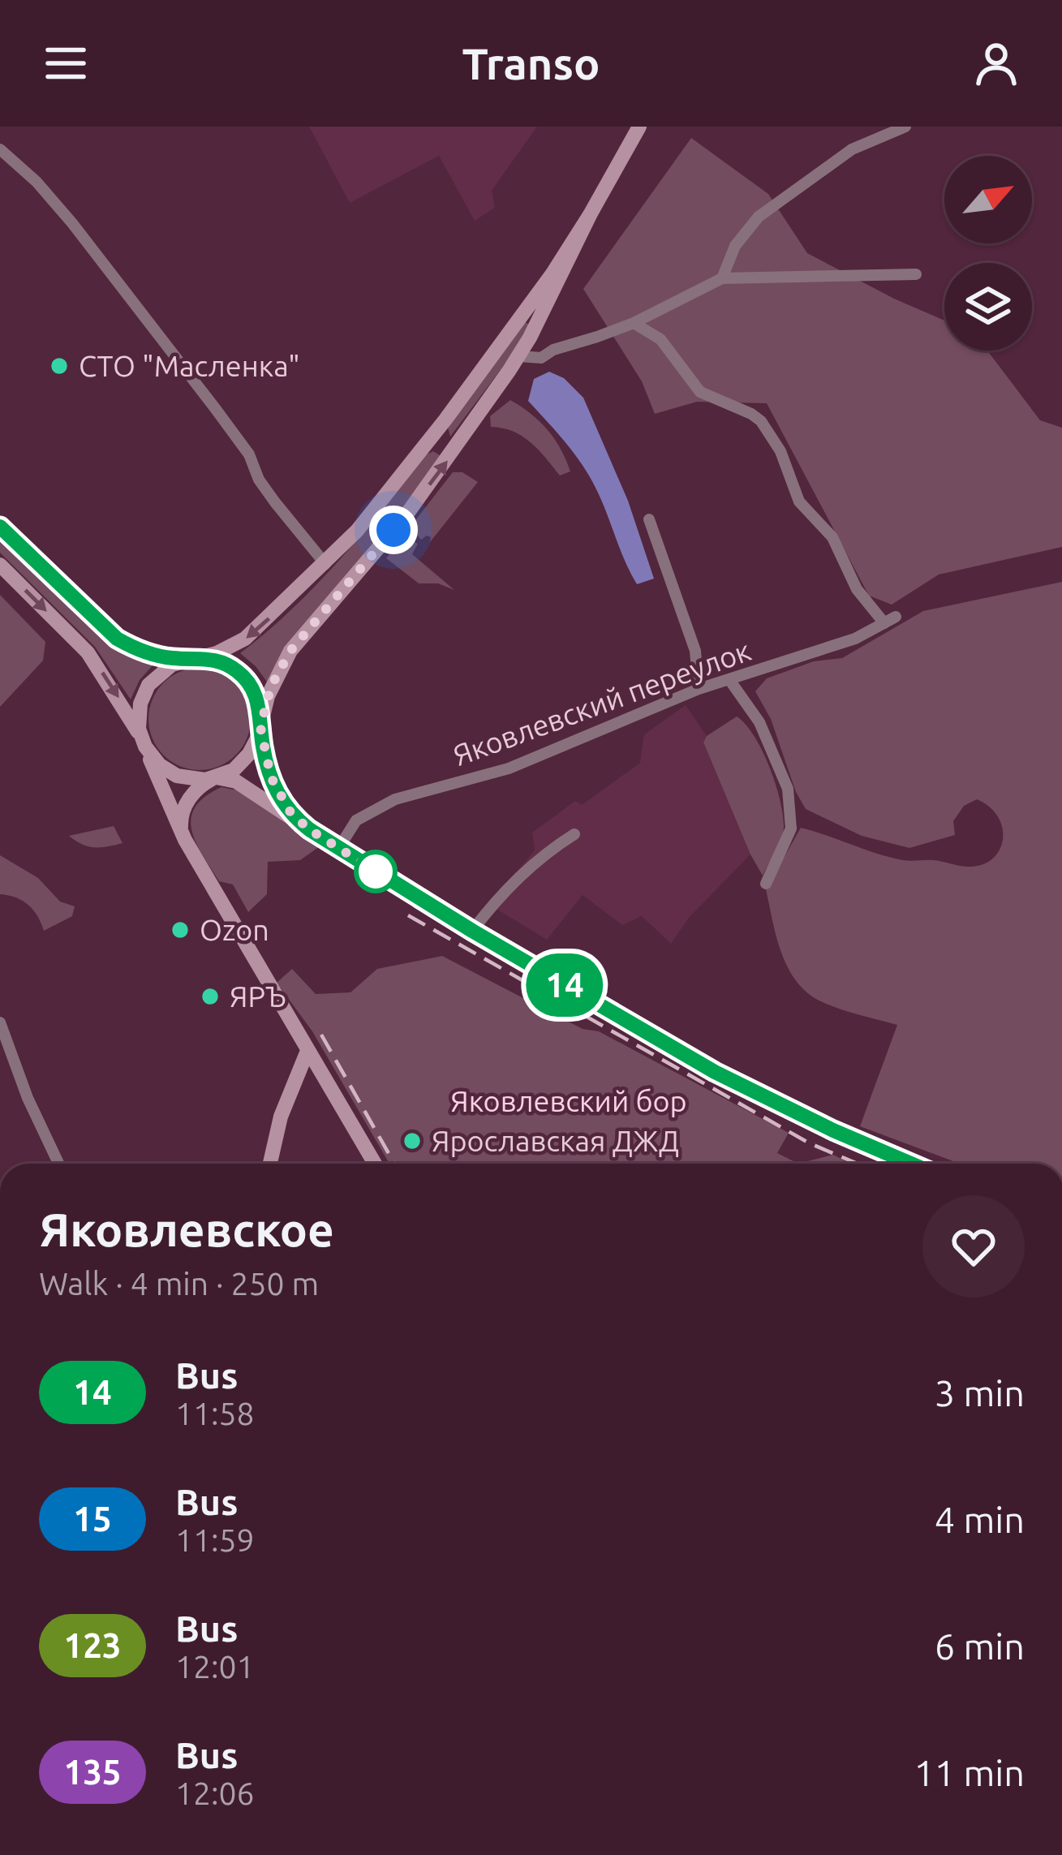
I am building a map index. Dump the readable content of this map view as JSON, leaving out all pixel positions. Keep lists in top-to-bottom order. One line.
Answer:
{"streets":{"street":["Яковлевский переулок"]},"parks":["Яковлевский бор"],"places":["СТО \"Масленка\"","Ozon","ЯРЪ","Ярославская ДЖД"],"lines":["bus line 14"],"north":"top right","page":{"header":"Transo","on_map":"14","heading":["Яковлевское","Walk · 4 min · 250 m"],"list":[{"mark":"14","name":"Bus","note":"11:58","value":"3 min"},{"mark":"15","name":"Bus","note":"11:59","value":"4 min"},{"mark":"123","name":"Bus","note":"12:01","value":"6 min"},{"mark":"135","name":"Bus","note":"12:06","value":"11 min"}]}}
